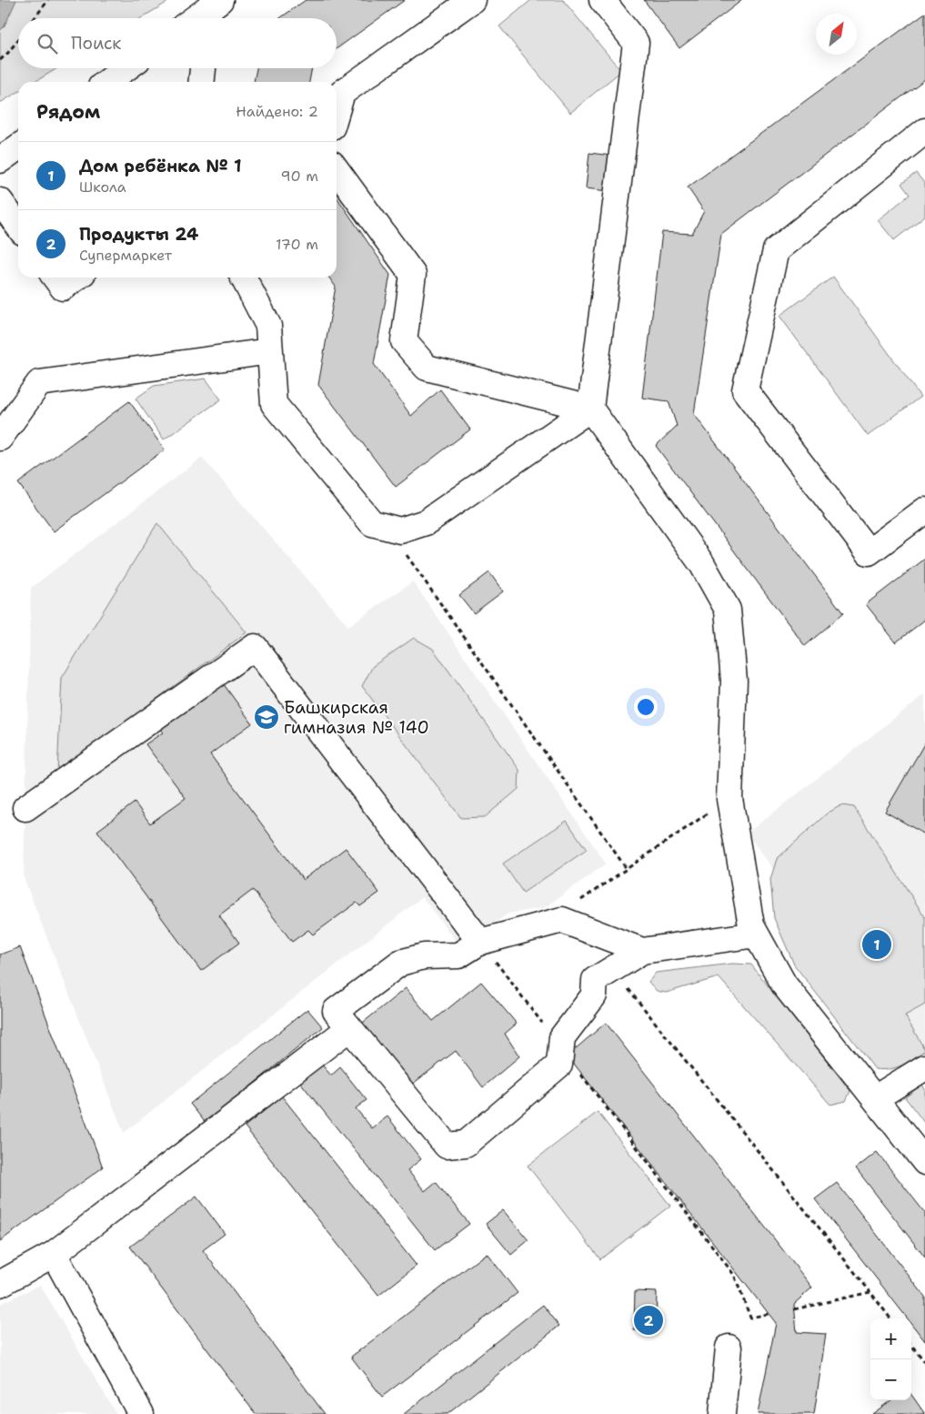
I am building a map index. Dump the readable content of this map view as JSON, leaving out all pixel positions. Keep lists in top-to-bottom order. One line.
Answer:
{"places":{"school or university":["Башкирская гимназия № 140"]},"north":"top right","page":{"search":"Поиск","heading":["Рядом","Найдено: 2"],"list":[{"mark":"1","name":"Дом ребёнка № 1","note":"Школа","value":"90 m"},{"mark":"2","name":"Продукты 24","note":"Супермаркет","value":"170 m"}],"pins":["1","2"],"map_buttons":["+","−"]}}
